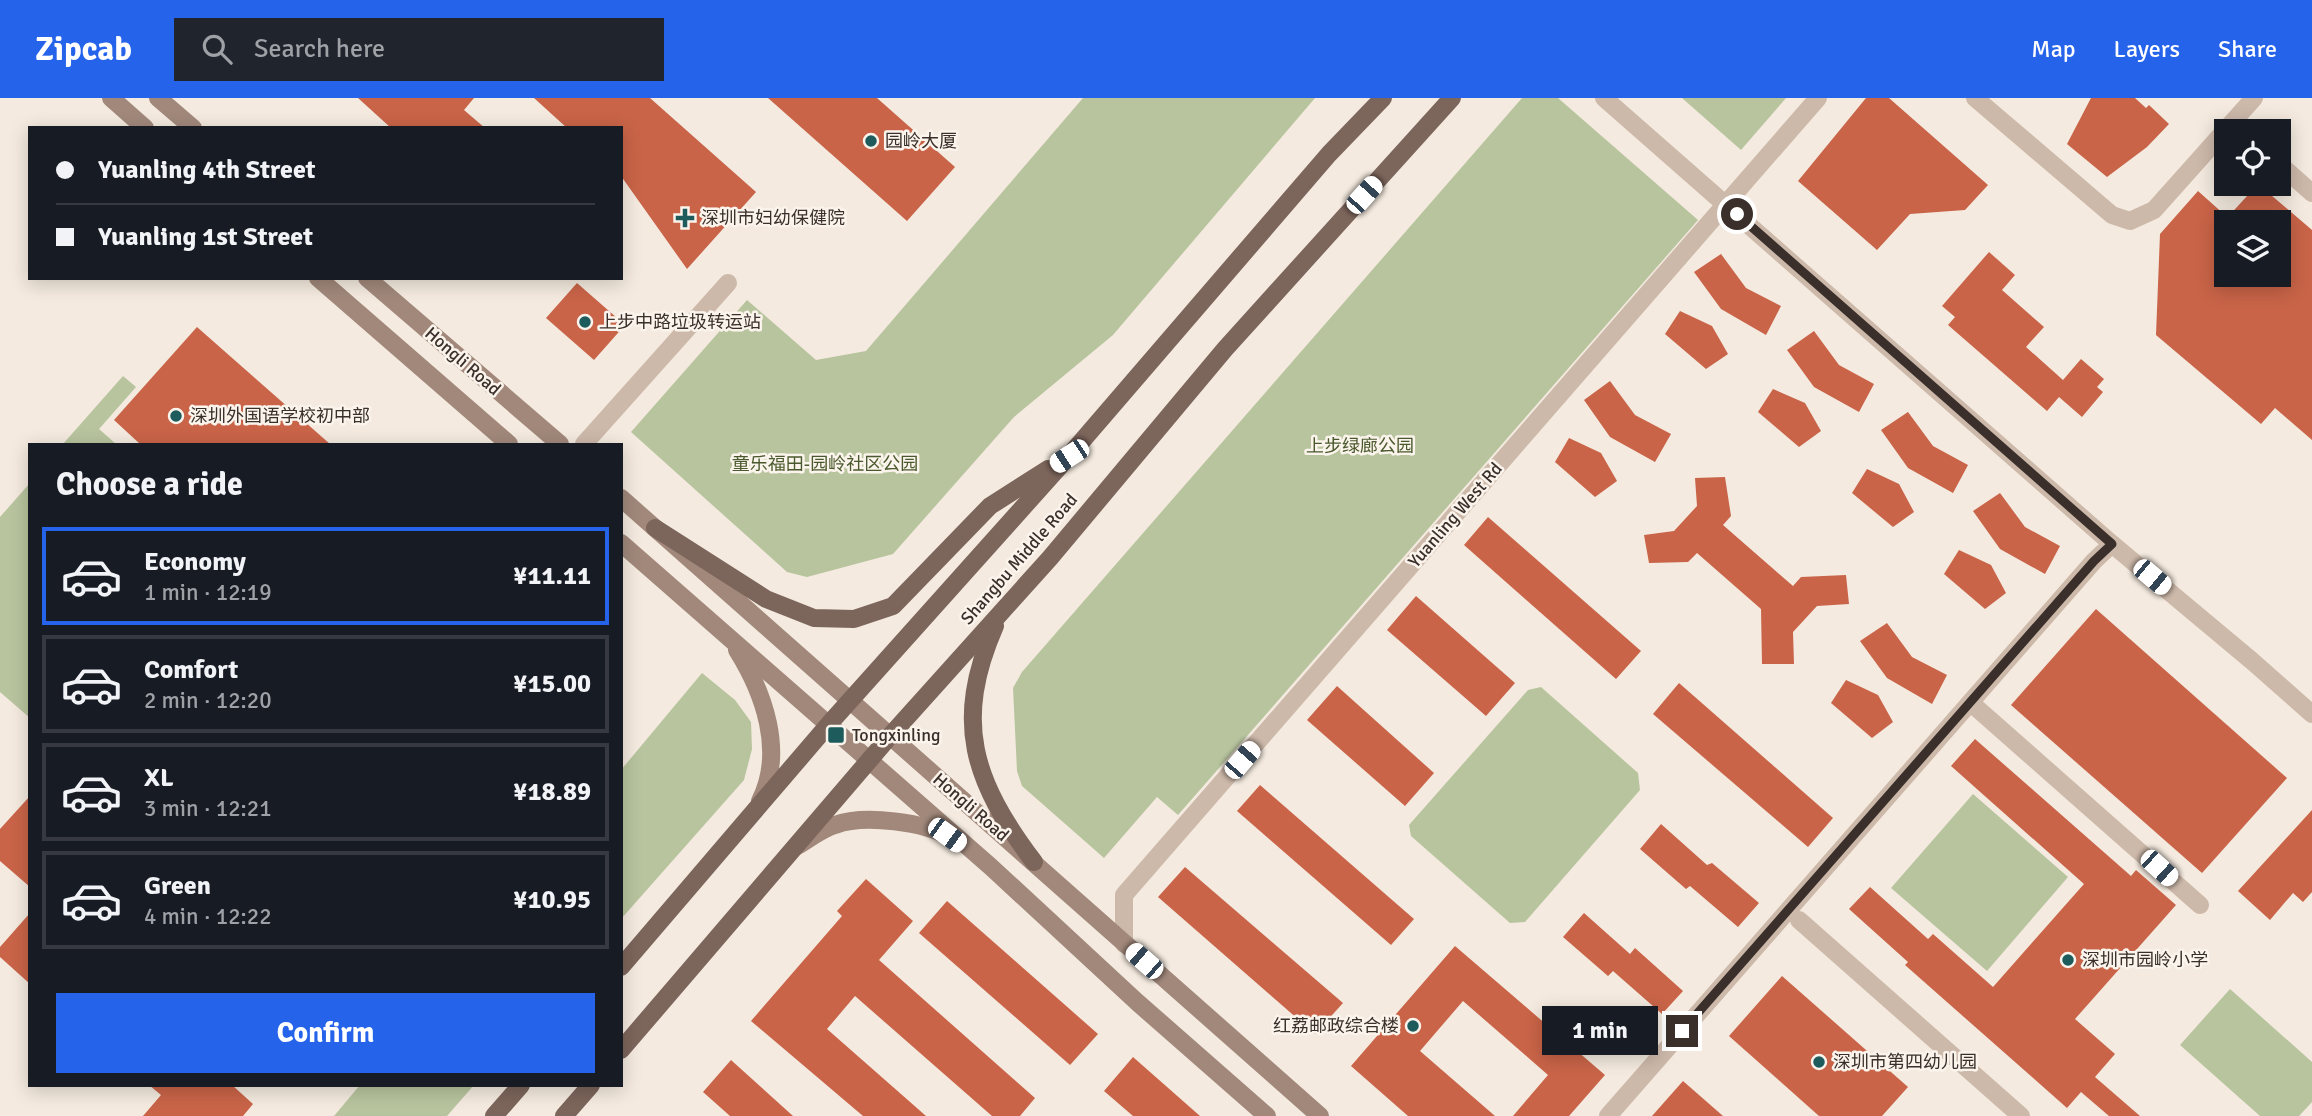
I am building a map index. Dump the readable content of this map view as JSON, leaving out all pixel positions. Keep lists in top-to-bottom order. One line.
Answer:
{"streets":{"main road":["Hongli Road","Shangbu Middle Road"],"street":["Yuanling West Rd"]},"crossings":[["Hongli Road","Yuanling West Rd"],["Hongli Road","Shangbu Middle Road"]],"parks":["上步绿廊公园","童乐福田-园岭社区公园"],"places":{"other":["园岭大厦","上步中路垃圾转运站","深圳外国语学校初中部","深圳市园岭小学","红荔邮政综合楼","深圳市第四幼儿园"],"health":["深圳市妇幼保健院"],"transit":["Tongxinling"]},"page":{"header":"Zipcab","search":"Search here","nav":["Map","Layers","Share"],"banner":["Yuanling 4th Street","Yuanling 1st Street"],"heading":"Choose a ride","list":[{"name":"Economy","note":"1 min · 12:19","value":"¥11.11"},{"name":"Comfort","note":"2 min · 12:20","value":"¥15.00"},{"name":"XL","note":"3 min · 12:21","value":"¥18.89"},{"name":"Green","note":"4 min · 12:22","value":"¥10.95"}],"buttons":"Confirm","bubble":"1 min"}}
